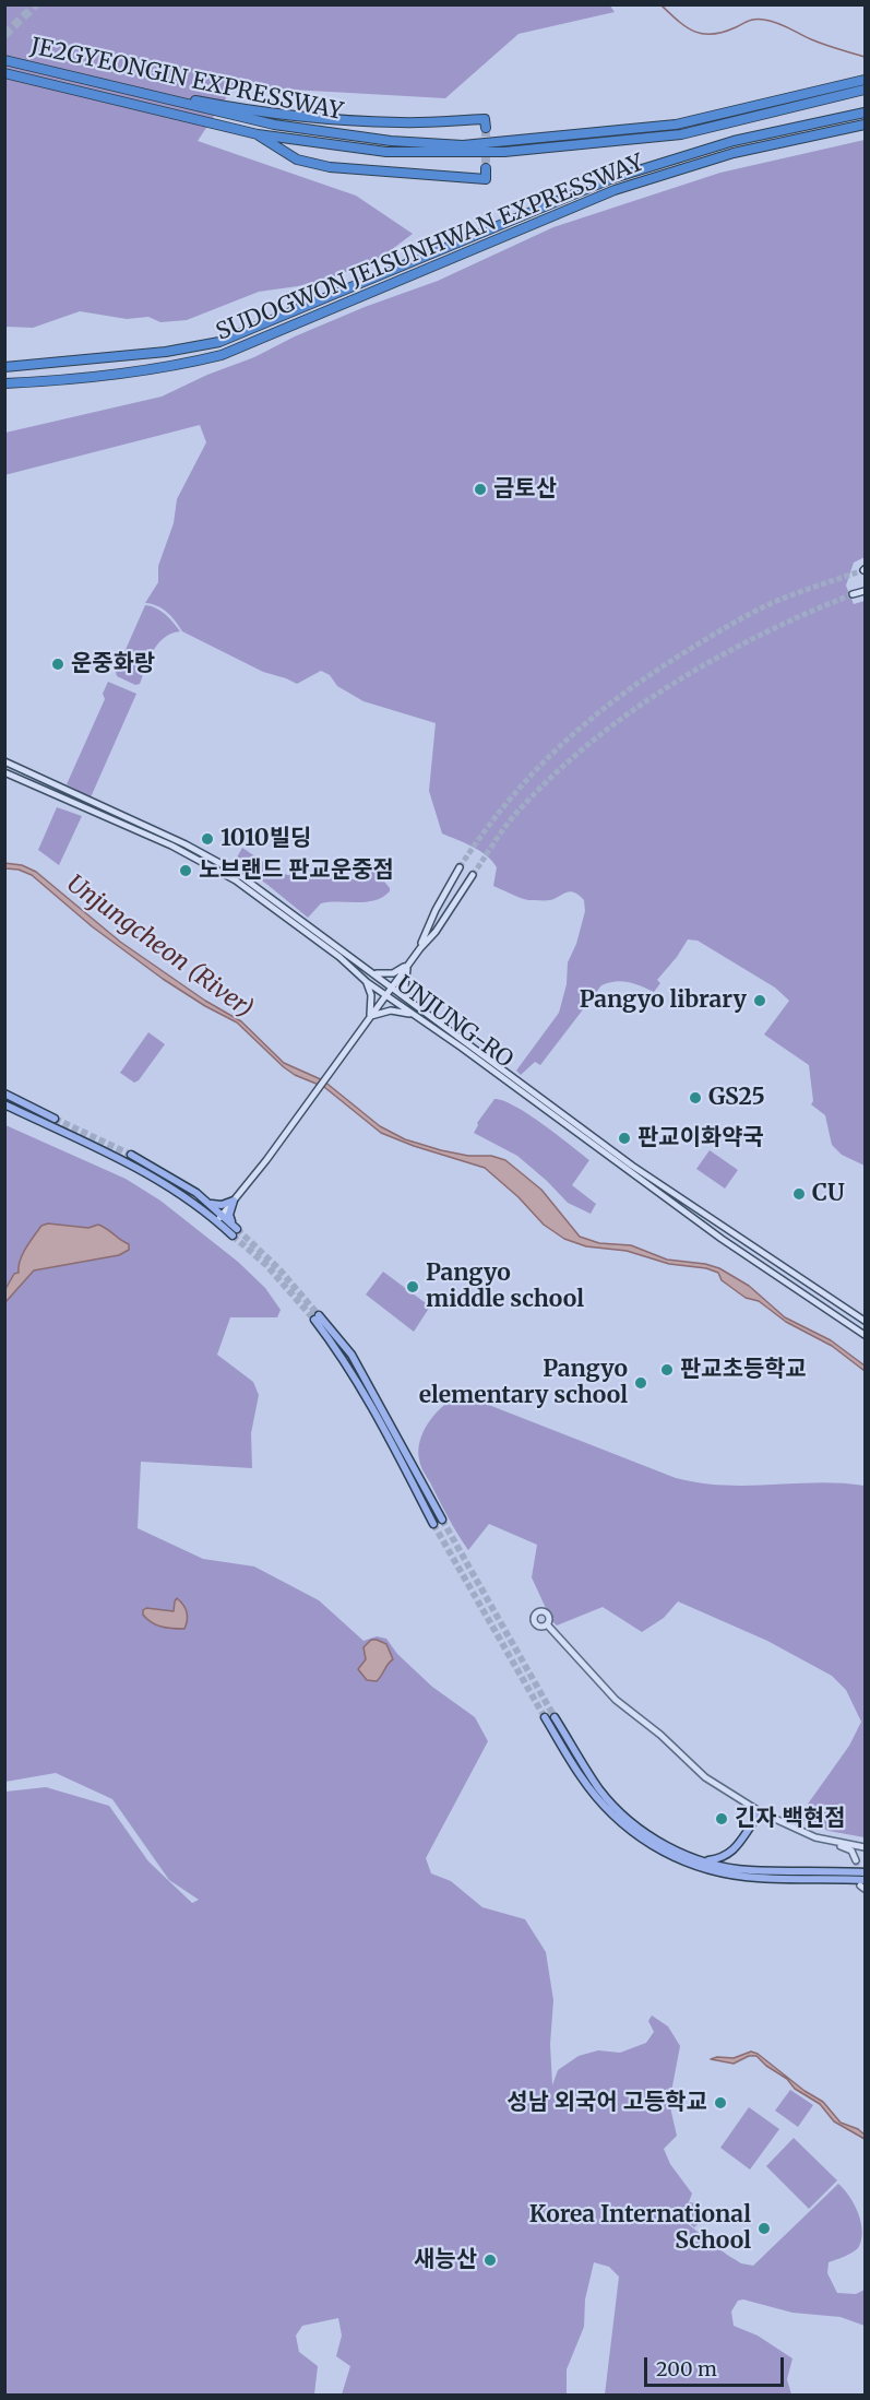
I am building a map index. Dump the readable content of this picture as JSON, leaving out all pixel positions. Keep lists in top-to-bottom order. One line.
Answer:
{"streets":{"highway":["JE2GYEONGIN EXPRESSWAY","SUDOGWON JE1SUNHWAN EXPRESSWAY"],"main road":["UNJUNG-RO"]},"water":["Unjungcheon (River)"],"places":["금토산","운중화랑","1010빌딩","노브랜드 판교운중점","Pangyo library","GS25","판교이화약국","CU","Pangyo middle school","판교초등학교","Pangyo elementary school","긴자 백현점","성남 외국어 고등학교","Korea International School","새능산"],"scale_bar":"200 m"}
